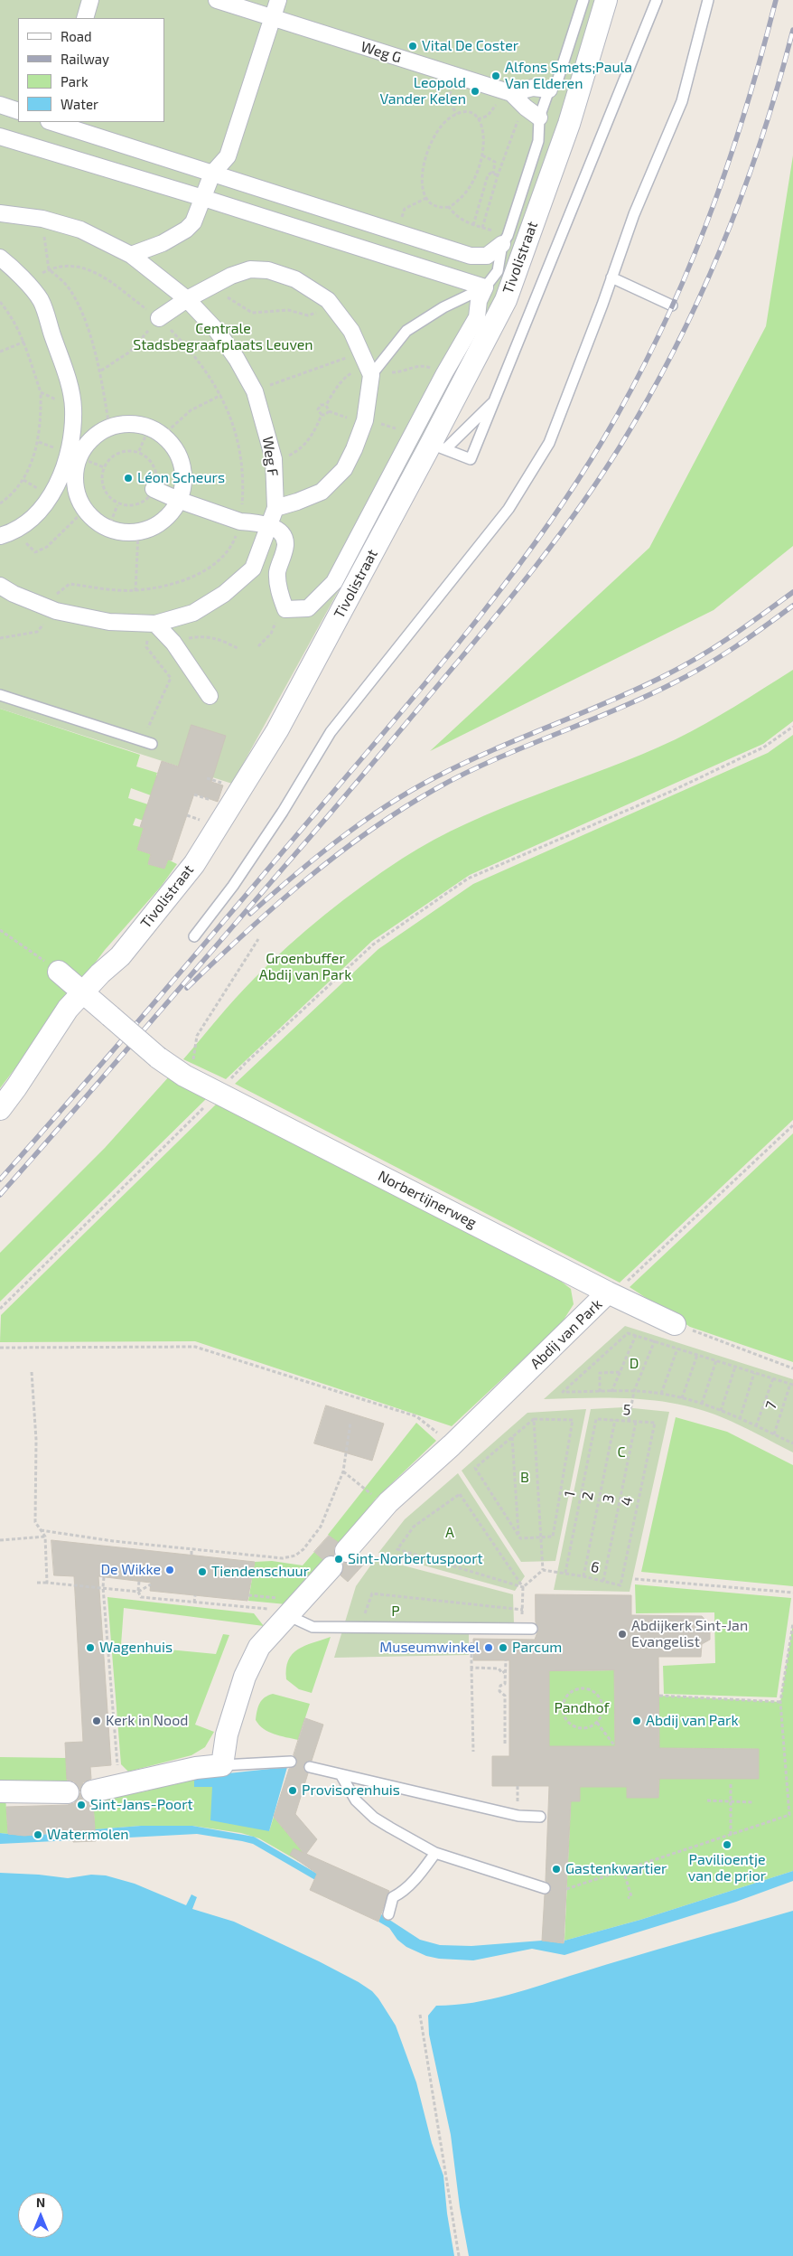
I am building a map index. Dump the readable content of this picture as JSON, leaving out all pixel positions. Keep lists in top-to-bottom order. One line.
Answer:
{"streets":{"street":["Weg G","Tivolistraat","Weg F","Norbertijnerweg","Abdij van Park"],"path":["7","5","1","2","3","4","6"]},"crossings":[["Tivolistraat","Norbertijnerweg"],["Norbertijnerweg","Abdij van Park"],["5","1"],["5","2"],["5","3"],["5","4"],["1","6"],["2","6"],["3","6"],["4","6"]],"parks":["Centrale Stadsbegraafplaats Leuven","Groenbuffer Abdij van Park","D","C","B","A","P","Pandhof"],"places":["Vital De Coster","Alfons Smets;Paula Van Elderen","Leopold Vander Kelen","Léon Scheurs","Sint-Norbertuspoort","De Wikke","Tiendenschuur","Abdijkerk Sint-Jan Evangelist","Wagenhuis","Museumwinkel","Parcum","Kerk in Nood","Abdij van Park","Provisorenhuis","Sint-Jans-Poort","Watermolen","Pavilioentje van de prior","Gastenkwartier"],"legend":["Road","Railway","Park","Water"],"north":"top"}
